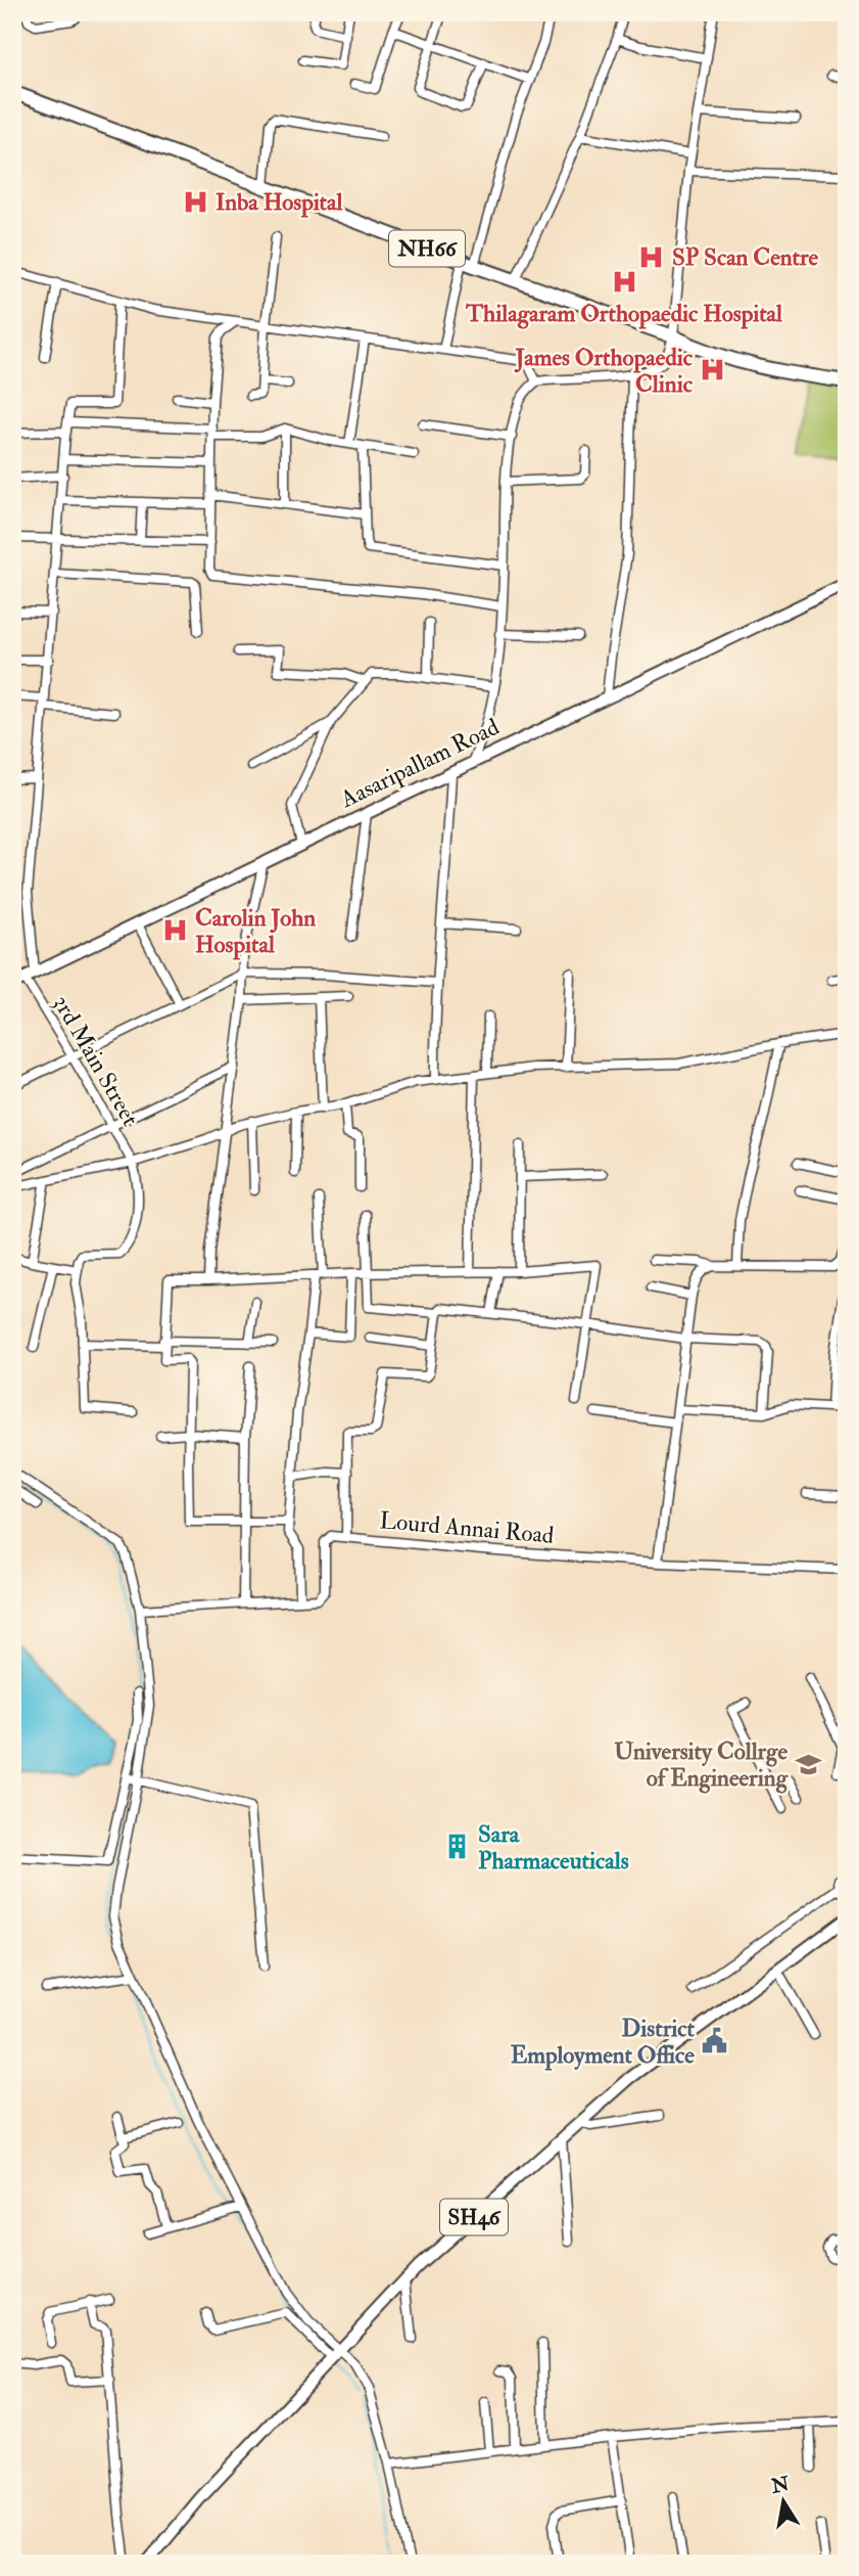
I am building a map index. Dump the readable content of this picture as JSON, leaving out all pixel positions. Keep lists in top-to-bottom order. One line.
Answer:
{"streets":{"highway":["NH66"],"main road":["Aasaripallam Road","SH46"],"street":["3rd Main Street","Lourd Annai Road"]},"crossings":[["Aasaripallam Road","3rd Main Street"]],"places":{"hospital":["Inba Hospital","SP Scan Centre","Thilagaram Orthopaedic Hospital","James Orthopaedic Clinic","Carolin John Hospital"],"school or university":["University Collrge of Engineering"],"building":["Sara Pharmaceuticals"],"public building":["District Employment Office"]},"north":"top"}
